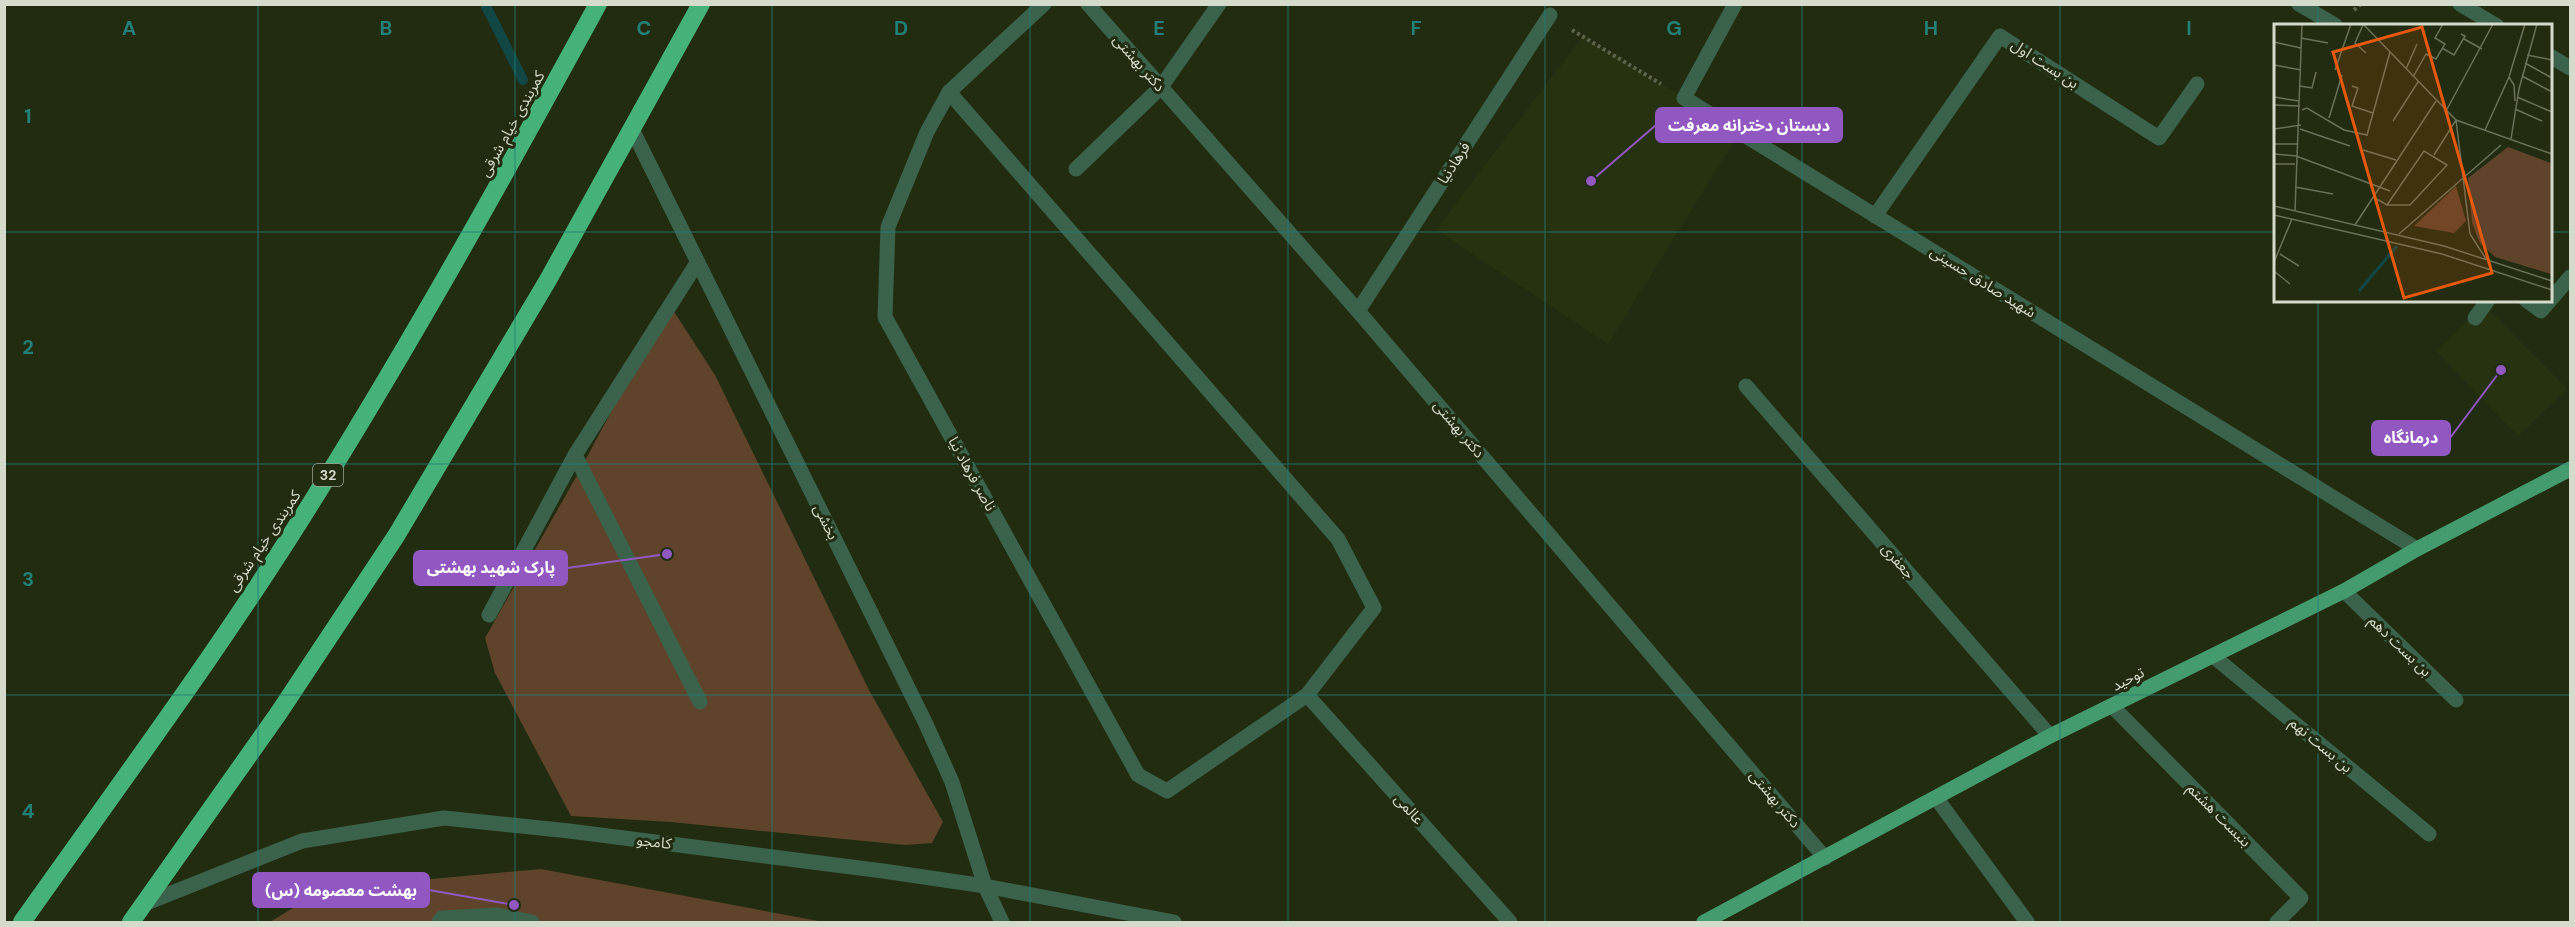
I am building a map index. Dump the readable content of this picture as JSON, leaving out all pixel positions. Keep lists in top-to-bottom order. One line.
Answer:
{"streets":{"highway":["کمربندی خیام شرقی","32"],"main road":["توحید"],"street":["دکتر بهشتی","بن بست اول","فرهادنیا","شهید صادق حسینی","ناصر فرهاد نیا","بخشی","جعفری","بن بست دهم","بن بست نهم","عالمی","بنبست هشتم","کامجو"]},"crossings":[["دکتر بهشتی","فرهادنیا"],["دکتر بهشتی","توحید"],["بن بست اول","شهید صادق حسینی"],["شهید صادق حسینی","توحید"],["ناصر فرهاد نیا","عالمی"],["بخشی","کامجو"],["جعفری","توحید"],["بن بست دهم","توحید"],["توحید","بن بست نهم"],["توحید","بنبست هشتم"]],"places":["دبستان دخترانه معرفت","درمانگاه","پارک شهید بهشتی","(بهشت معصومه (س"],"grid":{"columns":["A","B","C","D","E","F","G","H","I"],"rows":["1","2","3","4"]}}
